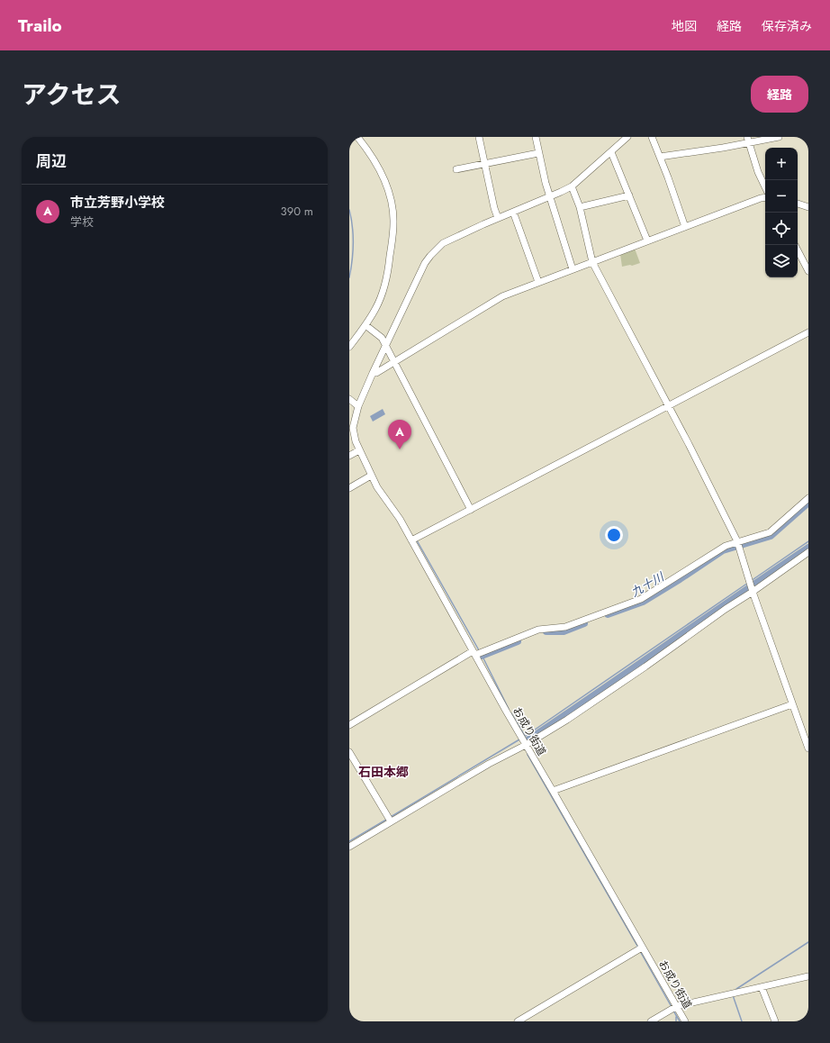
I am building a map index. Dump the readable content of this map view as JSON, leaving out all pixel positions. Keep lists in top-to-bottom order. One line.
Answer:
{"streets":{"street":["お成り街道"]},"districts":["石田本郷"],"water":["九十川"],"page":{"header":"Trailo","nav":["地図","経路","保存済み"],"title":"アクセス","buttons":"経路","heading":"周辺","map_buttons":["+","−"],"list":[{"mark":"A","name":"市立芳野小学校","note":"学校","value":"390 m"}],"pins":"A"}}
